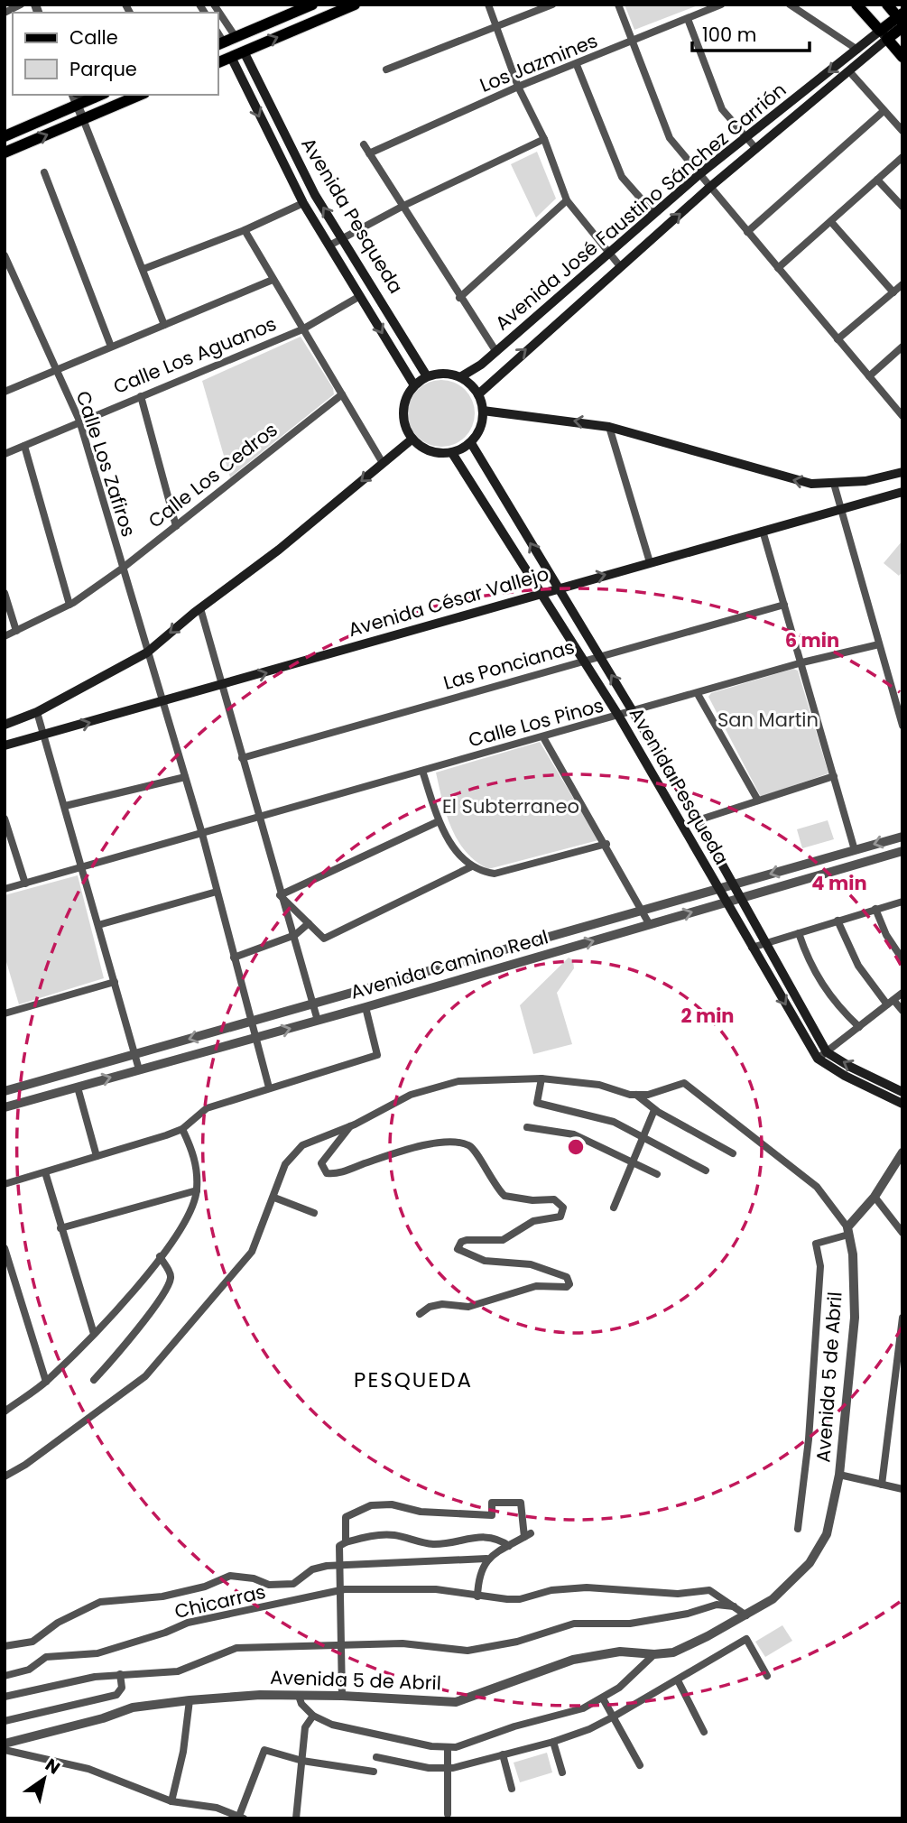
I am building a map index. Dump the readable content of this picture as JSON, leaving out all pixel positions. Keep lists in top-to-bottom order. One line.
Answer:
{"streets":{"main road":["Avenida José Faustino Sánchez Carrión","Avenida Pesqueda","Avenida César Vallejo"],"street":["Los Jazmines","Calle Los Aguanos","Calle Los Zafiros","Calle Los Cedros","Las Poncianas","Calle Los Pinos","Avenida Camino Real","Avenida 5 de Abril","Chicarras"]},"crossings":[["Avenida José Faustino Sánchez Carrión","Avenida Pesqueda"],["Avenida Pesqueda","Calle Los Aguanos"],["Avenida Pesqueda","Avenida César Vallejo"],["Avenida Pesqueda","Las Poncianas"],["Avenida Pesqueda","Calle Los Pinos"],["Avenida Pesqueda","Avenida Camino Real"],["Calle Los Aguanos","Calle Los Zafiros"],["Calle Los Zafiros","Calle Los Cedros"],["Avenida 5 de Abril","Chicarras"]],"one_way":["Avenida César Vallejo"],"districts":["PESQUEDA"],"parks":["San Martin","El Subterraneo"],"legend":["Calle","Parque"],"scale_bar":"100 m","north":"top right","rings":["6 min","4 min","2 min"]}
